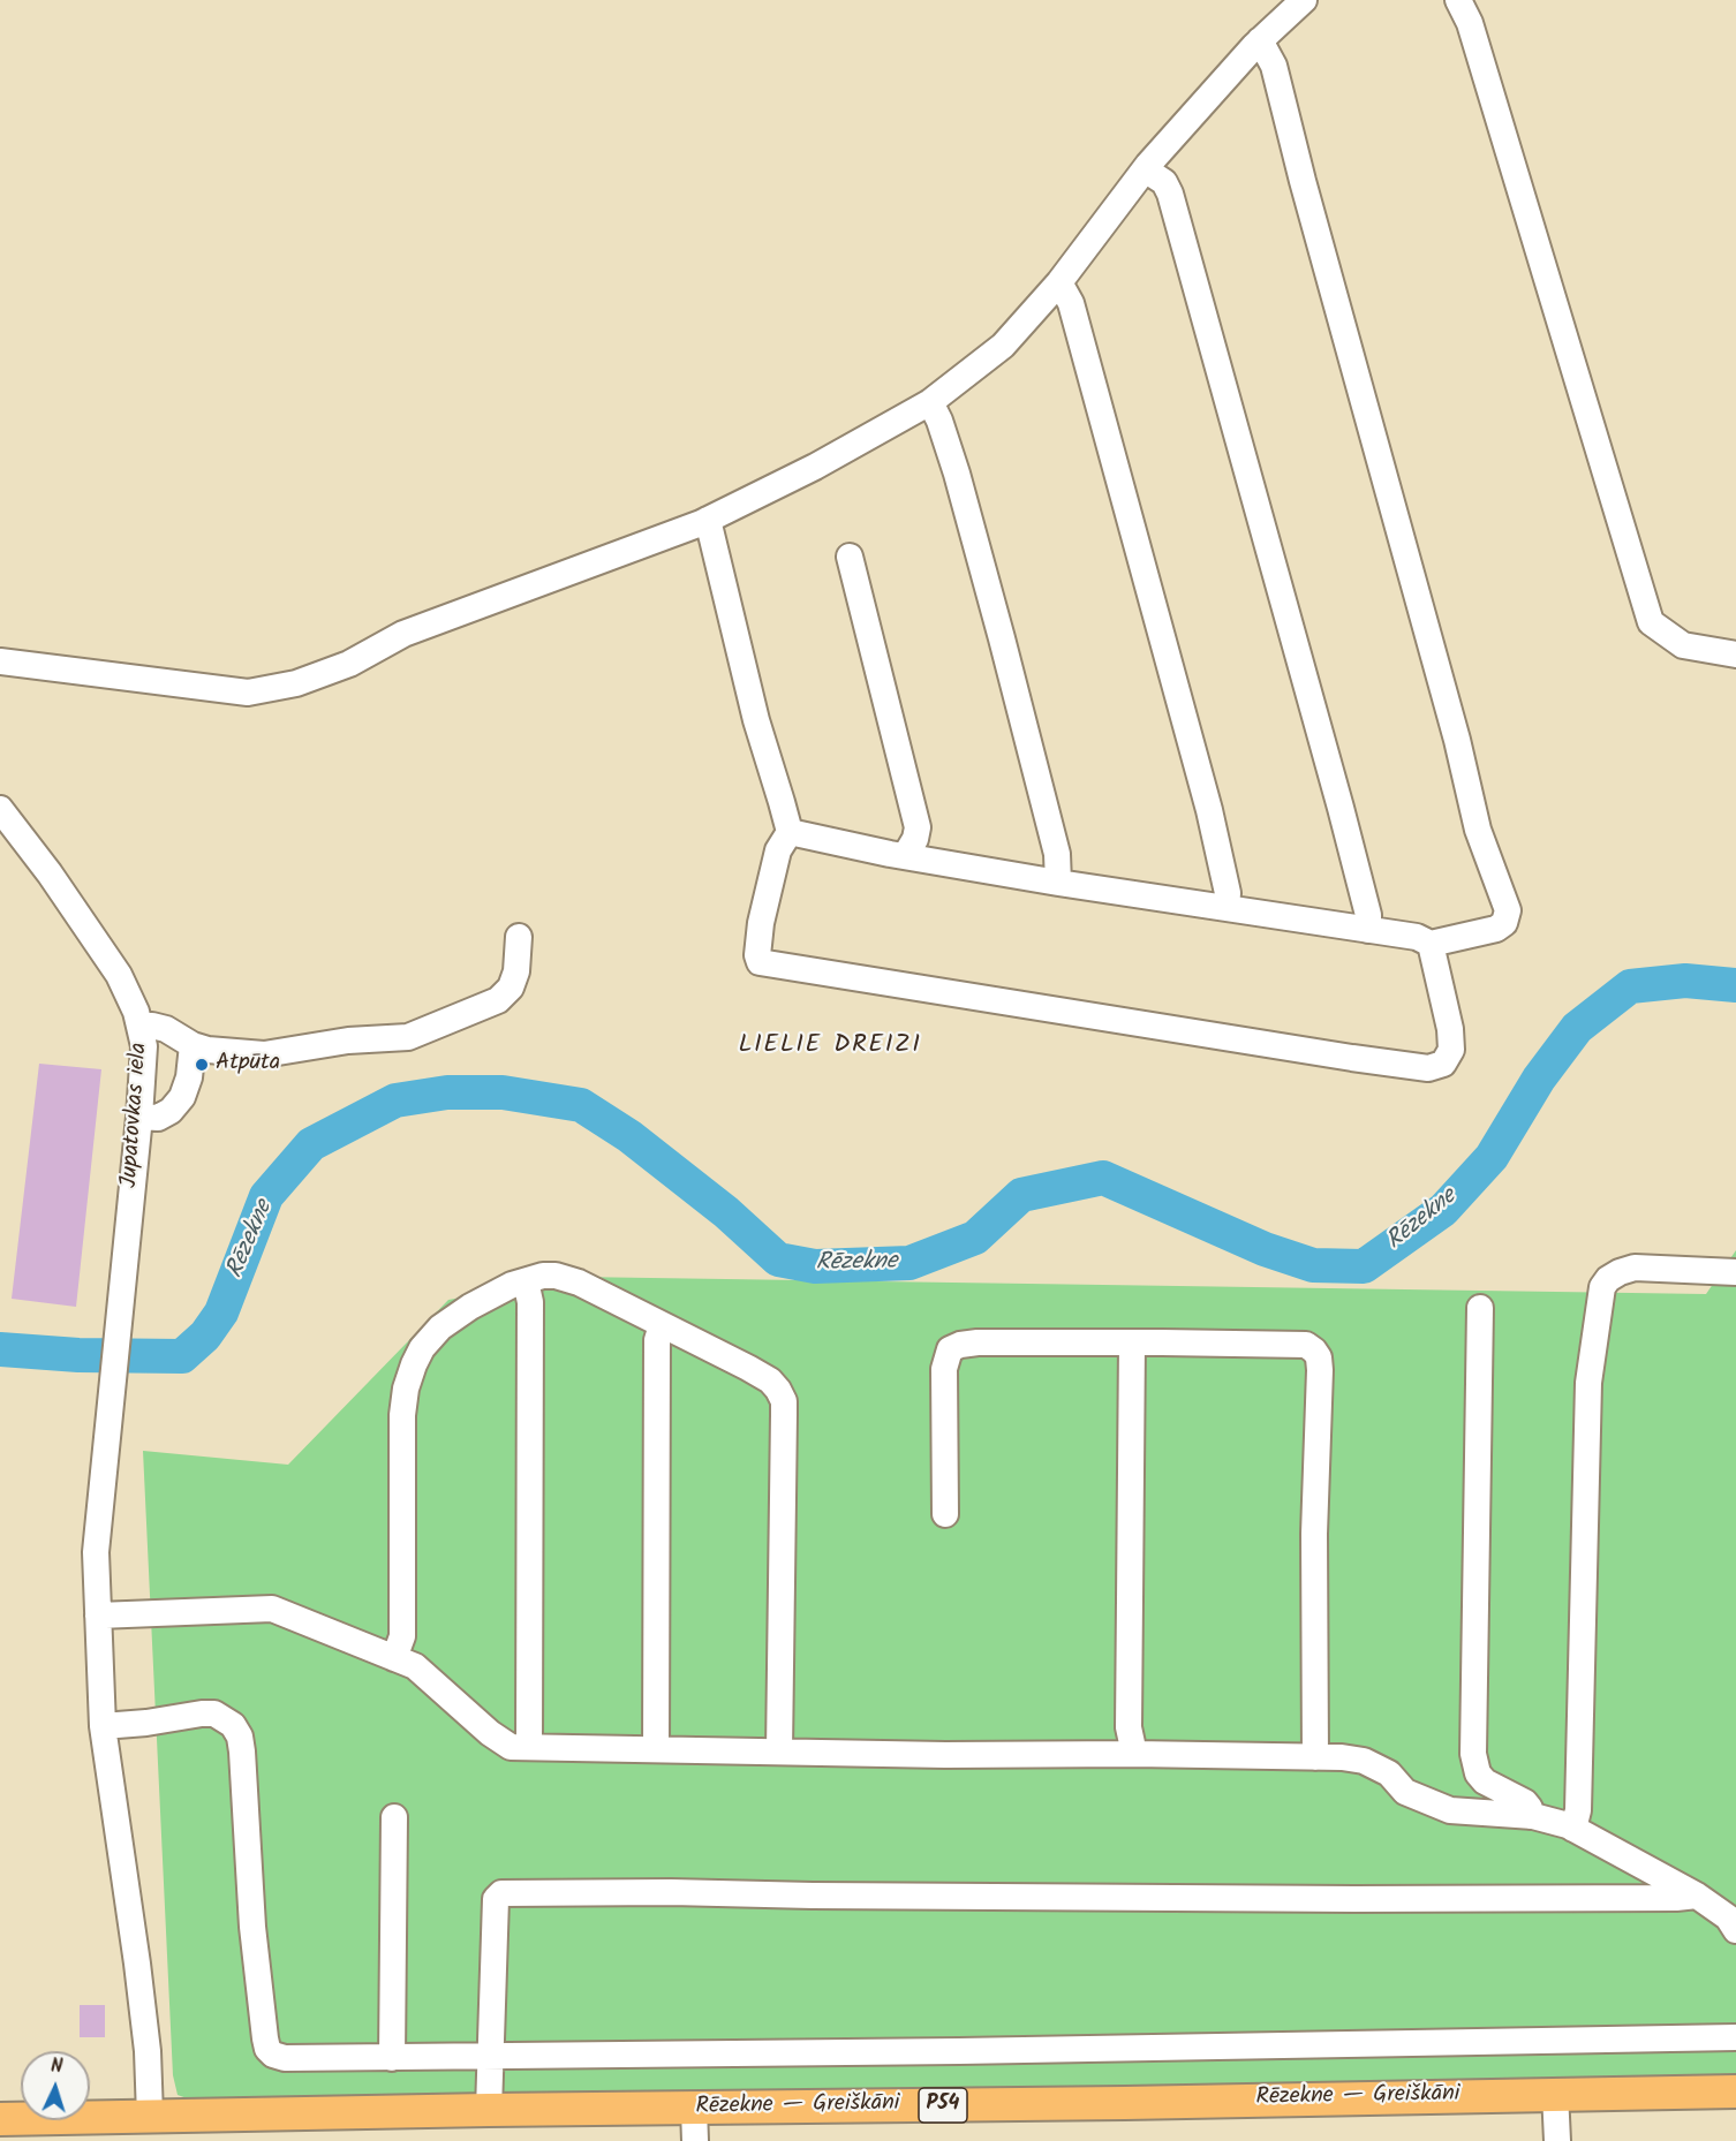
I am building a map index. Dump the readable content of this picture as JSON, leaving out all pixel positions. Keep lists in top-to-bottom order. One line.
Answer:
{"streets":{"main road":["Rēzekne — Greiškāni","P54"],"street":["Jupatovkas iela"]},"crossings":[["Jupatovkas iela","Rēzekne — Greiškāni"],["Jupatovkas iela","P54"],["Rēzekne — Greiškāni","P54"]],"districts":["LIELIE DREIZI"],"water":["Rēzekne"],"places":["Atpūta"],"north":"top"}
